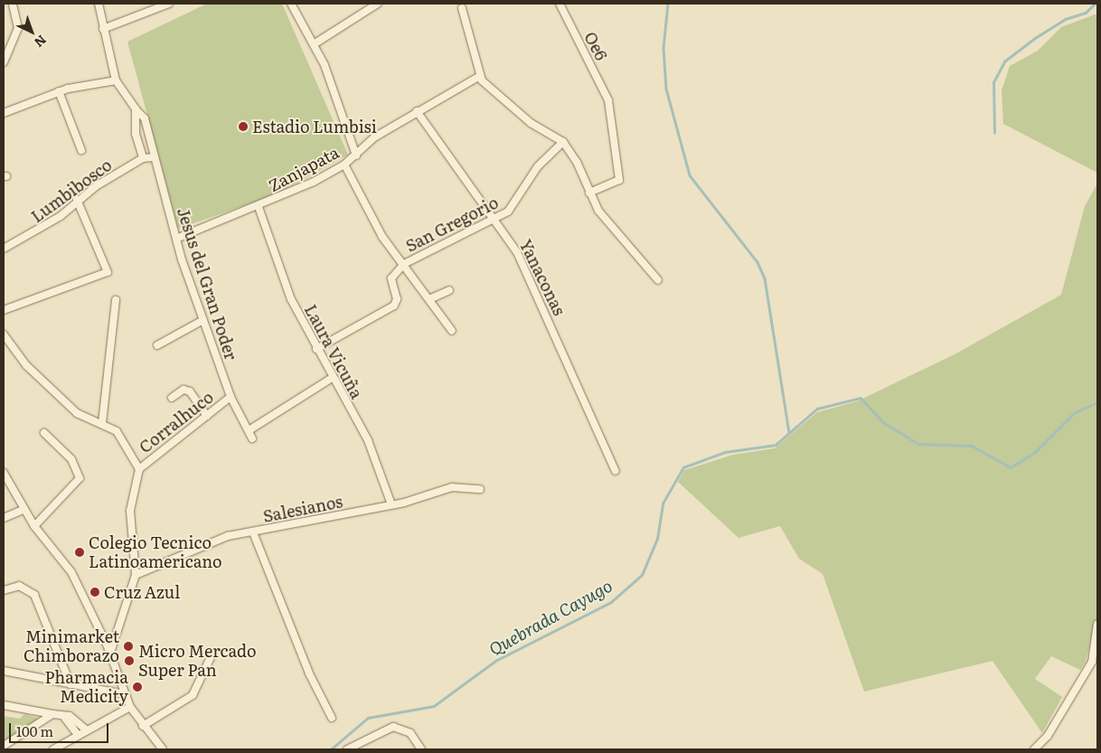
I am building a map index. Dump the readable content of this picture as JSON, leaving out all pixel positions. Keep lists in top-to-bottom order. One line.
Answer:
{"streets":{"street":["Oe6","Zanjapata","Lumbibosco","San Gregorio","Yanaconas","Jesus del Gran Poder","Laura Vicuña","Corralhuco","Salesianos"]},"crossings":[["Zanjapata","Yanaconas"],["Zanjapata","Jesus del Gran Poder"],["Zanjapata","Laura Vicuña"],["Lumbibosco","Jesus del Gran Poder"],["San Gregorio","Yanaconas"],["San Gregorio","Laura Vicuña"],["Jesus del Gran Poder","Corralhuco"],["Laura Vicuña","Salesianos"]],"water":["Quebrada Cayugo"],"places":["Estadio Lumbisi","Colegio Tecnico Latinoamericano","Cruz Azul","Minimarket Chimborazo","Micro Mercado Super Pan","Pharmacia Medicity"],"scale_bar":"100 m","north":"bottom right"}
